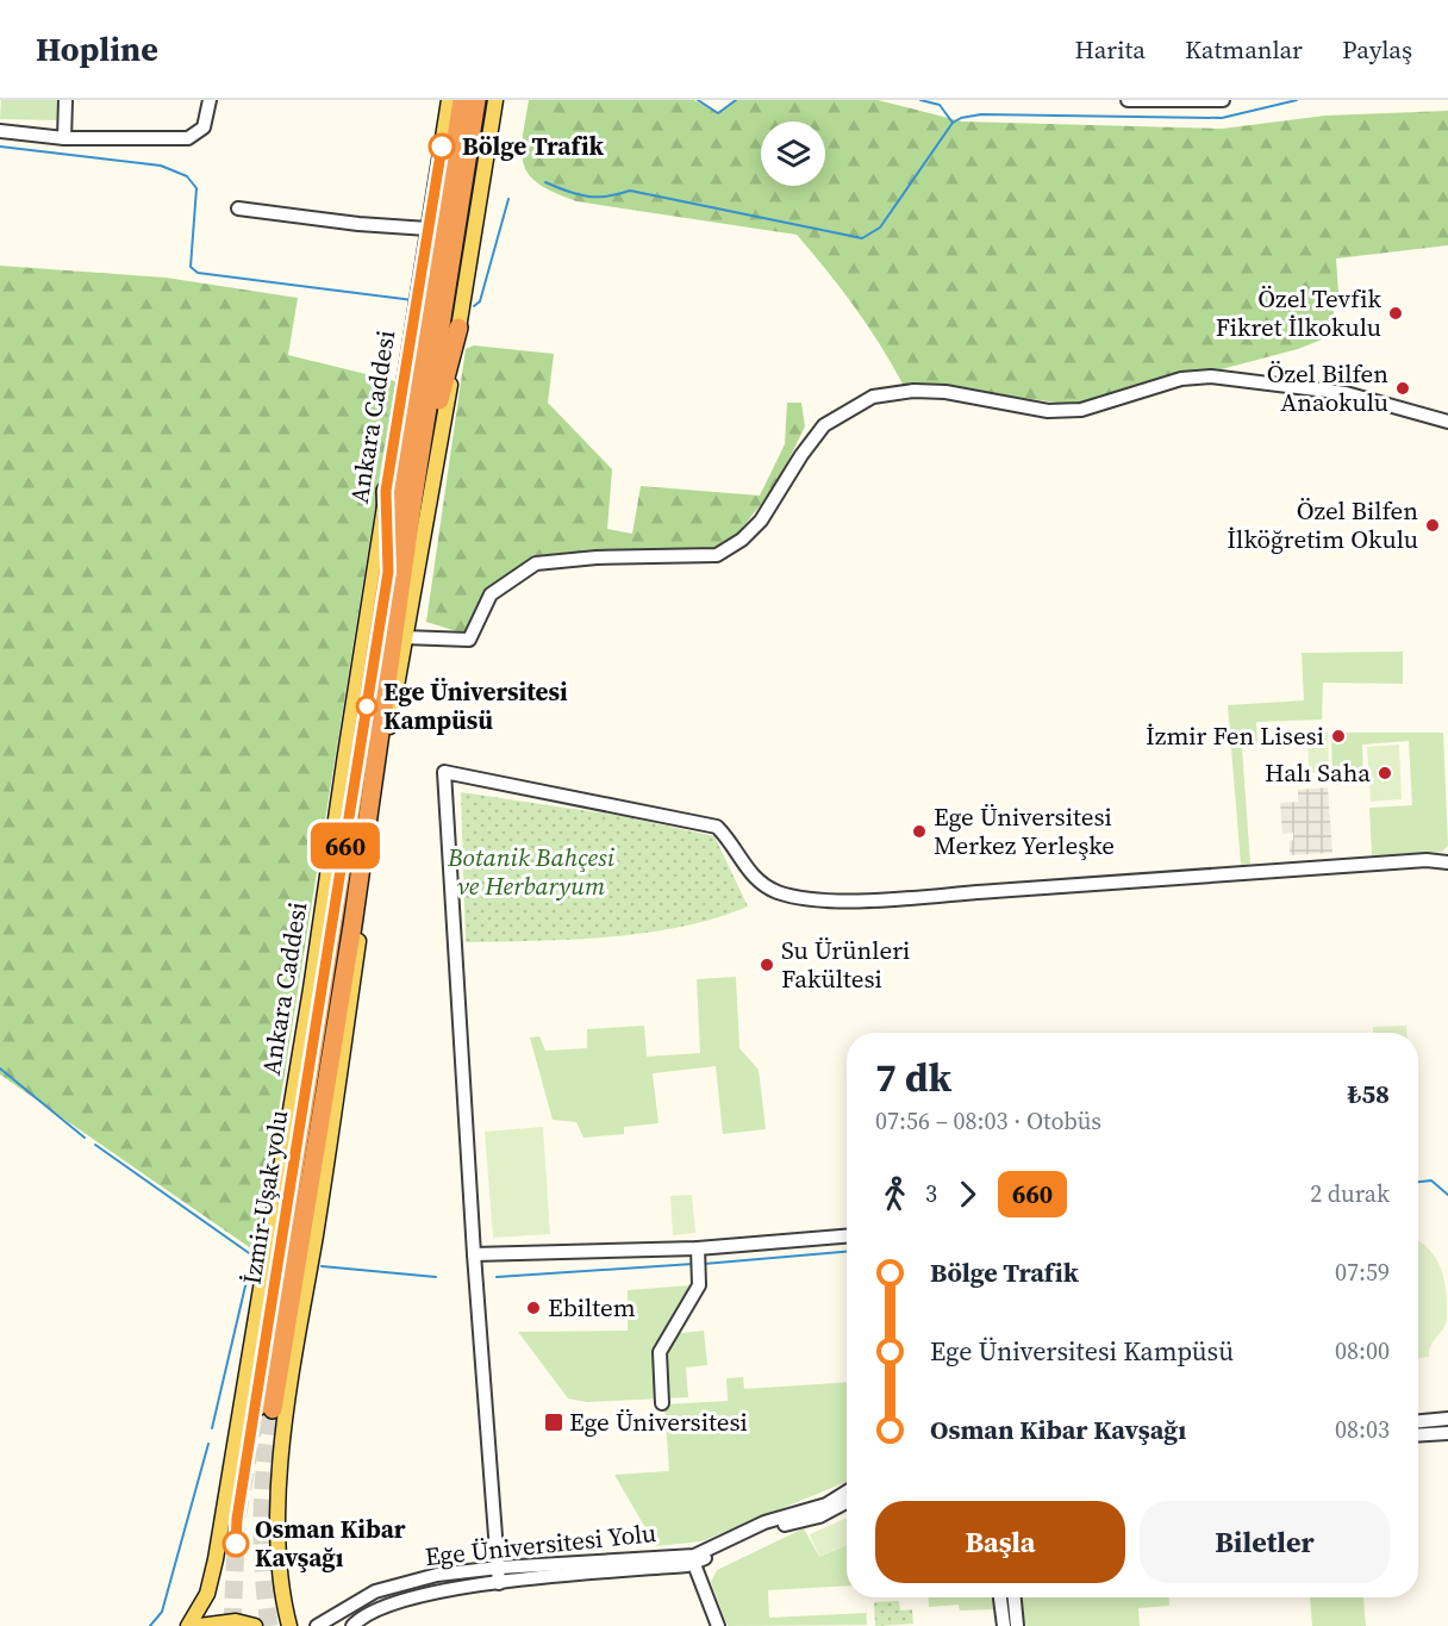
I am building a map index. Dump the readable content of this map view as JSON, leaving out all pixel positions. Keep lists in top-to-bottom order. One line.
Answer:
{"streets":{"highway":["Ankara Caddesi","İzmir-Uşak yolu"],"street":["Ege Üniversitesi Yolu"]},"crossings":[["Ankara Caddesi","İzmir-Uşak yolu"]],"parks":["Botanik Bahçesi ve Herbaryum"],"places":{"other":["Bölge Trafik","Özel Tevfik Fikret İlkokulu","Özel Bilfen Anaokulu","Özel Bilfen İlköğretim Okulu","Ege Üniversitesi Kampüsü","İzmir Fen Lisesi","Halı Saha","Ege Üniversitesi Merkez Yerleşke","Su Ürünleri Fakültesi","Ebiltem","Osman Kibar Kavşağı"],"transit":["Ege Üniversitesi"]},"lines":["bus line 660"],"page":{"header":"Hopline","nav":["Harita","Katmanlar","Paylaş"],"on_map":"660","heading":["7 dk","07:56 – 08:03 · Otobüs","₺58"],"legs":["3","660","2 durak"],"list":[{"name":"Bölge Trafik","value":"07:59"},{"name":"Ege Üniversitesi Kampüsü","value":"08:00"},{"name":"Osman Kibar Kavşağı","value":"08:03"}],"buttons":["Başla","Biletler"]}}
